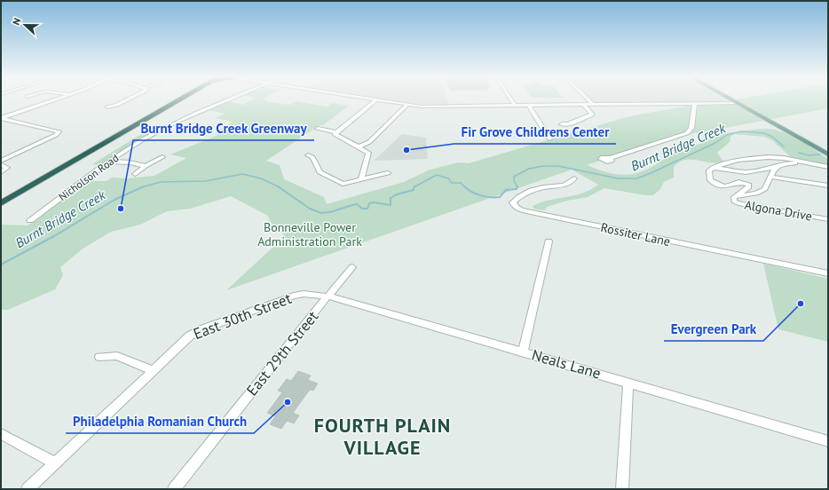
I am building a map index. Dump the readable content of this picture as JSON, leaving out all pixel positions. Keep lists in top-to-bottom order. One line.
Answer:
{"streets":{"street":["Nicholson Road","Algona Drive","Rossiter Lane","East 30th Street","East 29th Street","Neals Lane"]},"crossings":[["East 30th Street","Neals Lane"],["East 29th Street","Neals Lane"]],"districts":["FOURTH PLAIN VILLAGE"],"water":["Burnt Bridge Creek"],"parks":["Bonneville Power Administration Park"],"places":["Fir Grove Childrens Center","Burnt Bridge Creek Greenway","Evergreen Park","Philadelphia Romanian Church"],"north":"left"}
